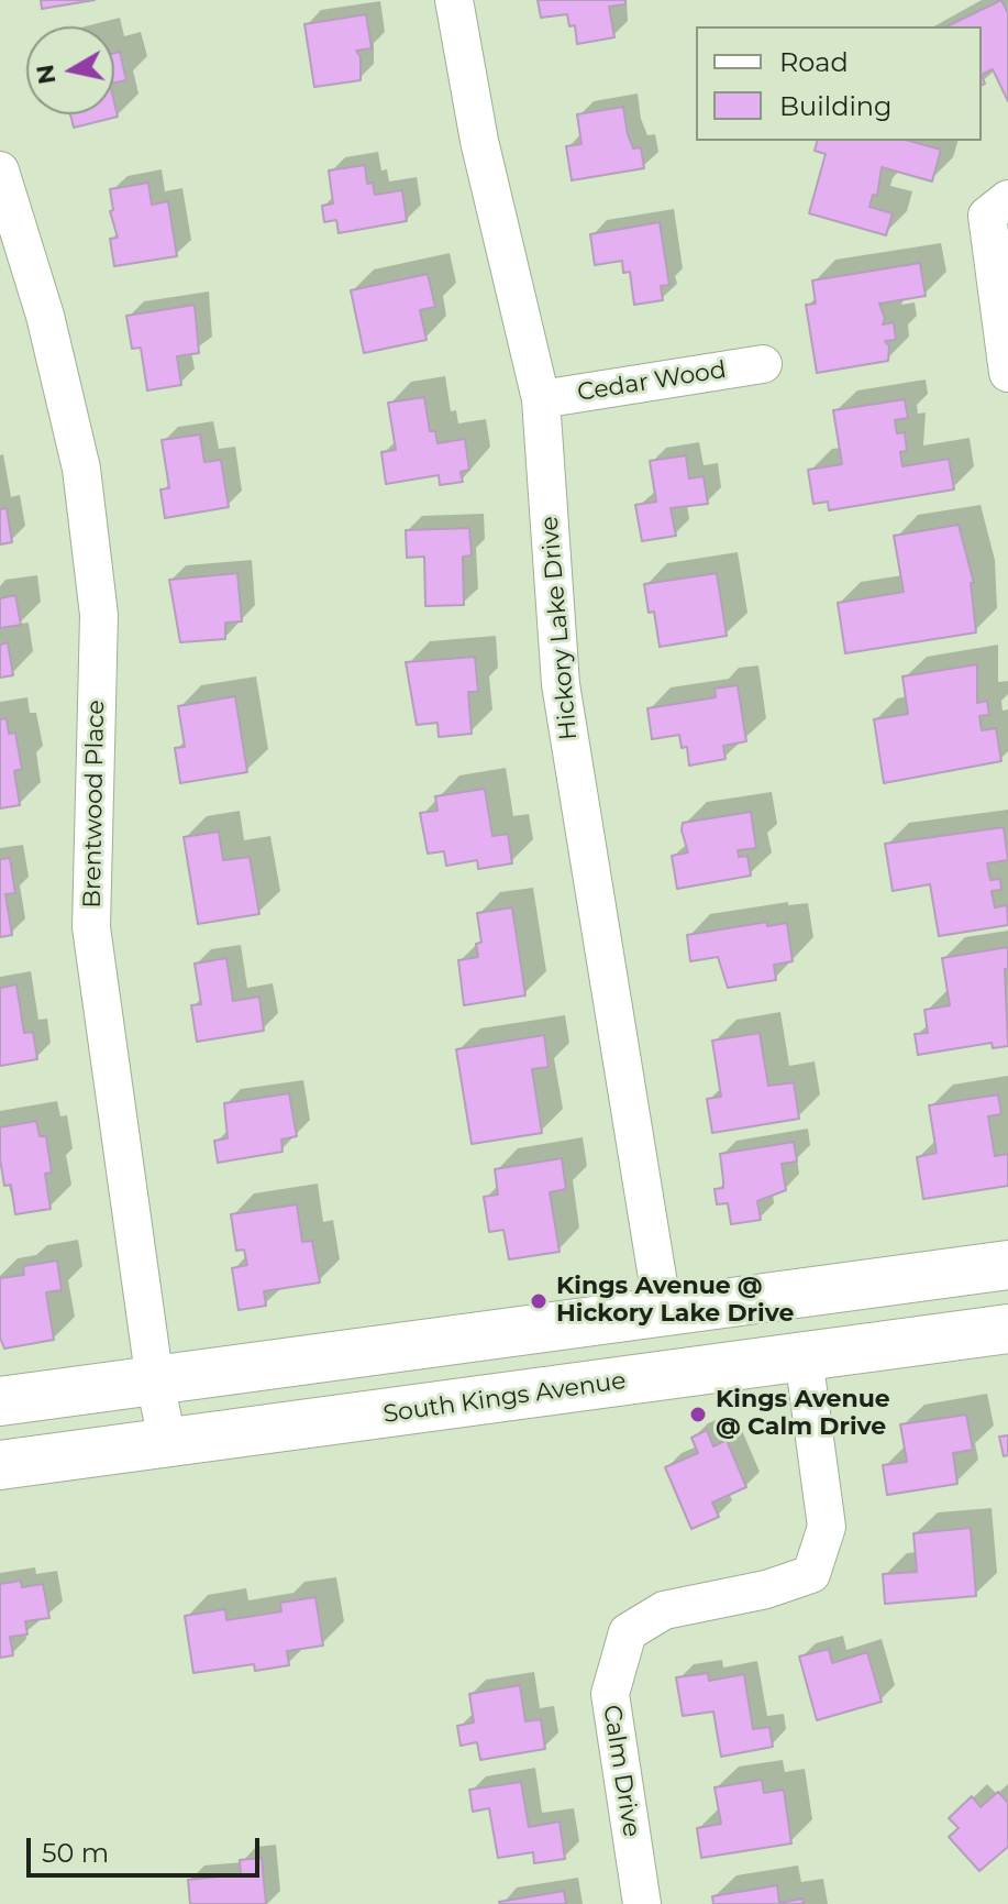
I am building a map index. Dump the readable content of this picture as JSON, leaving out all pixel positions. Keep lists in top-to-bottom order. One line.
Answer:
{"streets":{"main road":["South Kings Avenue"],"street":["Cedar Wood","Hickory Lake Drive","Brentwood Place","Calm Drive"]},"crossings":[["Cedar Wood","Hickory Lake Drive"],["Brentwood Place","South Kings Avenue"],["South Kings Avenue","Calm Drive"]],"places":["Kings Avenue @ Hickory Lake Drive","Kings Avenue @ Calm Drive"],"legend":["Road","Building"],"scale_bar":"50 m","north":"left"}
